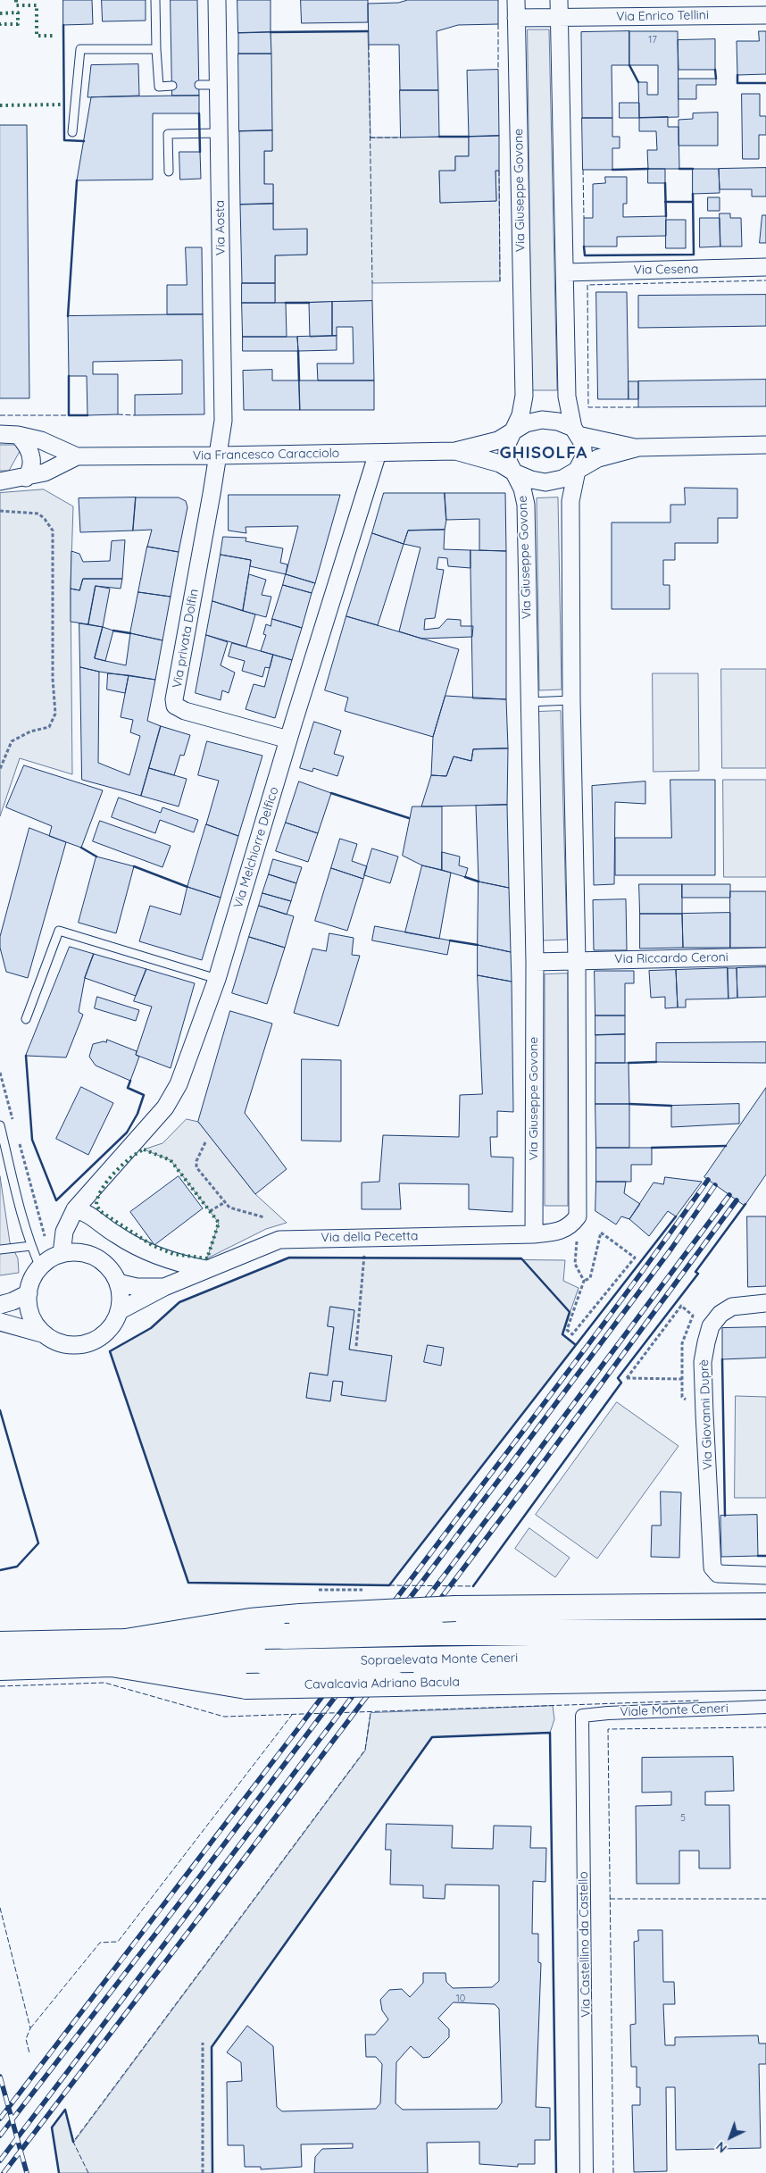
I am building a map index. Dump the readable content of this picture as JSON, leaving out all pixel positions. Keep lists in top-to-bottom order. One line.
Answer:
{"streets":{"main road":["Sopraelevata Monte Ceneri","Cavalcavia Adriano Bacula"],"street":["Via Enrico Tellini","Via Giuseppe Govone","Via Aosta","Via Cesena","Via Francesco Caracciolo","Via privata Dolfin","Via Melchiorre Delfico","Via Riccardo Ceroni","Via della Pecetta","Via Giovanni Duprè","Viale Monte Ceneri","Via Castellino da Castello"]},"crossings":[["Via Enrico Tellini","Via Giuseppe Govone"],["Via Giuseppe Govone","Via Francesco Caracciolo"],["Via Giuseppe Govone","Via della Pecetta"],["Via Aosta","Via Francesco Caracciolo"],["Via Aosta","Via privata Dolfin"],["Via Francesco Caracciolo","Via privata Dolfin"],["Via Francesco Caracciolo","Via Melchiorre Delfico"],["Via privata Dolfin","Via Melchiorre Delfico"],["Via Melchiorre Delfico","Via della Pecetta"],["Sopraelevata Monte Ceneri","Cavalcavia Adriano Bacula"],["Viale Monte Ceneri","Via Castellino da Castello"]],"districts":["GHISOLFA"],"house_numbers":["17","5","10"],"north":"bottom left"}
